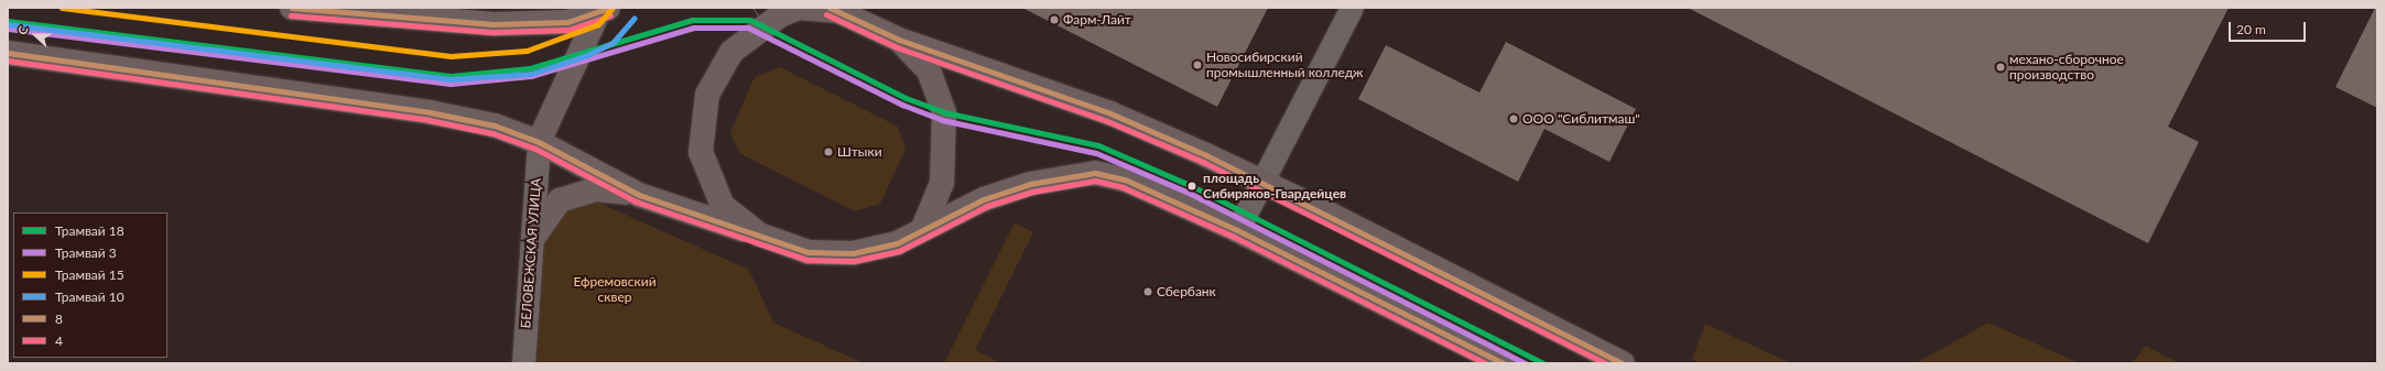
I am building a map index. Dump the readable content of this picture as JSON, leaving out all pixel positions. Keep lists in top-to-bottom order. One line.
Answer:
{"streets":{"street":["БЕЛОВЕЖСКАЯ УЛИЦА"]},"parks":["Ефремовский сквер"],"places":["Фарм-Лайт","Новосибирский промышленный колледж","механо-сборочное производство","ООО \"Сиблитмаш\"","Штыки","площадь Сибиряков-Гвардейцев","Сбербанк"],"lines":["tram line 15","transit line 8","transit line 4","tram line 10","tram line 18","tram line 3"],"legend":["Трамвай 18","Трамвай 3","Трамвай 15","Трамвай 10","8","4"],"scale_bar":"20 m","north":"left"}
